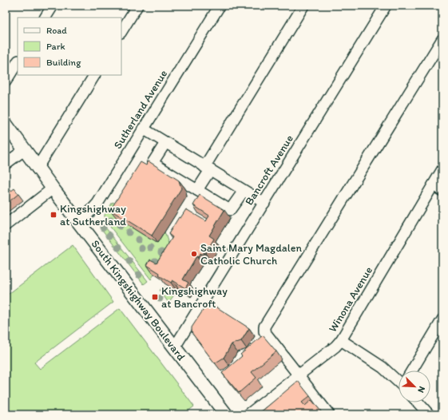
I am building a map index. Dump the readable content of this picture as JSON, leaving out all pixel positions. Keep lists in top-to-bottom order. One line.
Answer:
{"streets":{"main road":["South Kingshighway Boulevard"],"street":["Sutherland Avenue","Bancroft Avenue","Winona Avenue"]},"crossings":[["Sutherland Avenue","South Kingshighway Boulevard"],["Bancroft Avenue","South Kingshighway Boulevard"]],"places":{"transit":["Kingshighway at Sutherland","Kingshighway at Bancroft"],"other":["Saint Mary Magdalen Catholic Church"]},"legend":["Road","Park","Building"],"north":"bottom right"}
